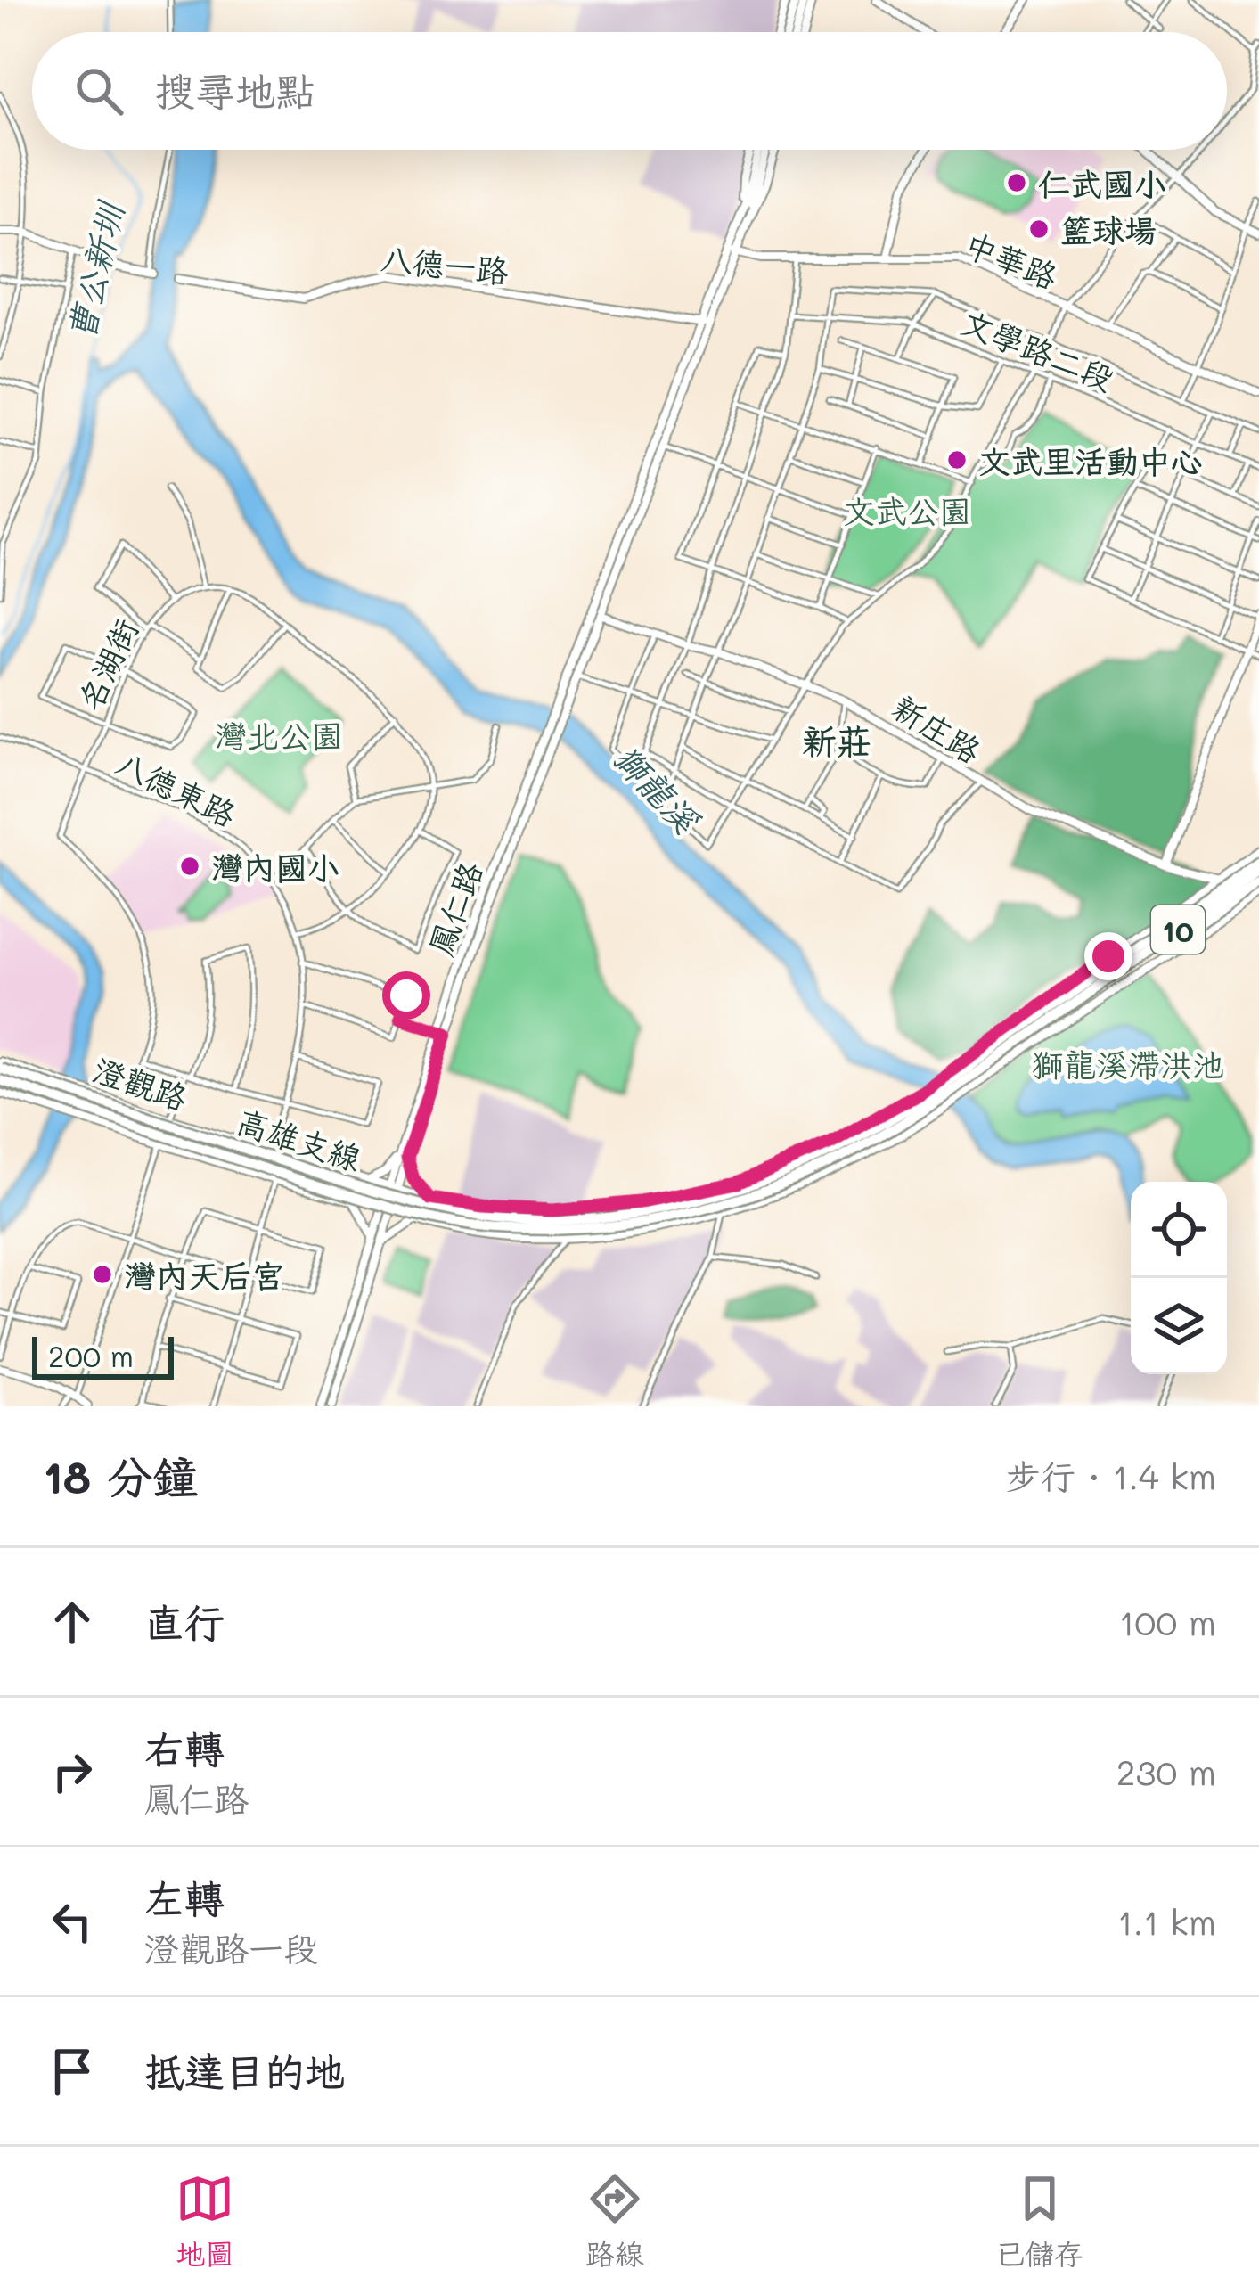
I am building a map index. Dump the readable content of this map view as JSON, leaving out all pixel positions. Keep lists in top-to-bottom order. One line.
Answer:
{"streets":{"highway":["10","高雄支線"],"street":["中華路","八德一路","文學路二段","名湖街","新庄路","八德東路","鳳仁路","澄觀路"]},"crossings":[["名湖街","八德東路"],["八德東路","澄觀路"],["鳳仁路","澄觀路"],["澄觀路","高雄支線"]],"districts":["新莊"],"water":["曹公新圳","獅龍溪"],"parks":["文武公園","灣北公園","獅龍溪滯洪池"],"places":["仁武國小","籃球場","文武里活動中心","灣內國小","灣內天后宮"],"scale_bar":"200 m","page":{"search":"搜尋地點","scale":"200 m","heading":["18 分鐘","步行 · 1.4 km"],"list":[["直行","100 m"],["右轉","鳳仁路","230 m"],["左轉","澄觀路一段","1.1 km"],"抵達目的地"],"nav":["地圖","路線","已儲存"]}}
